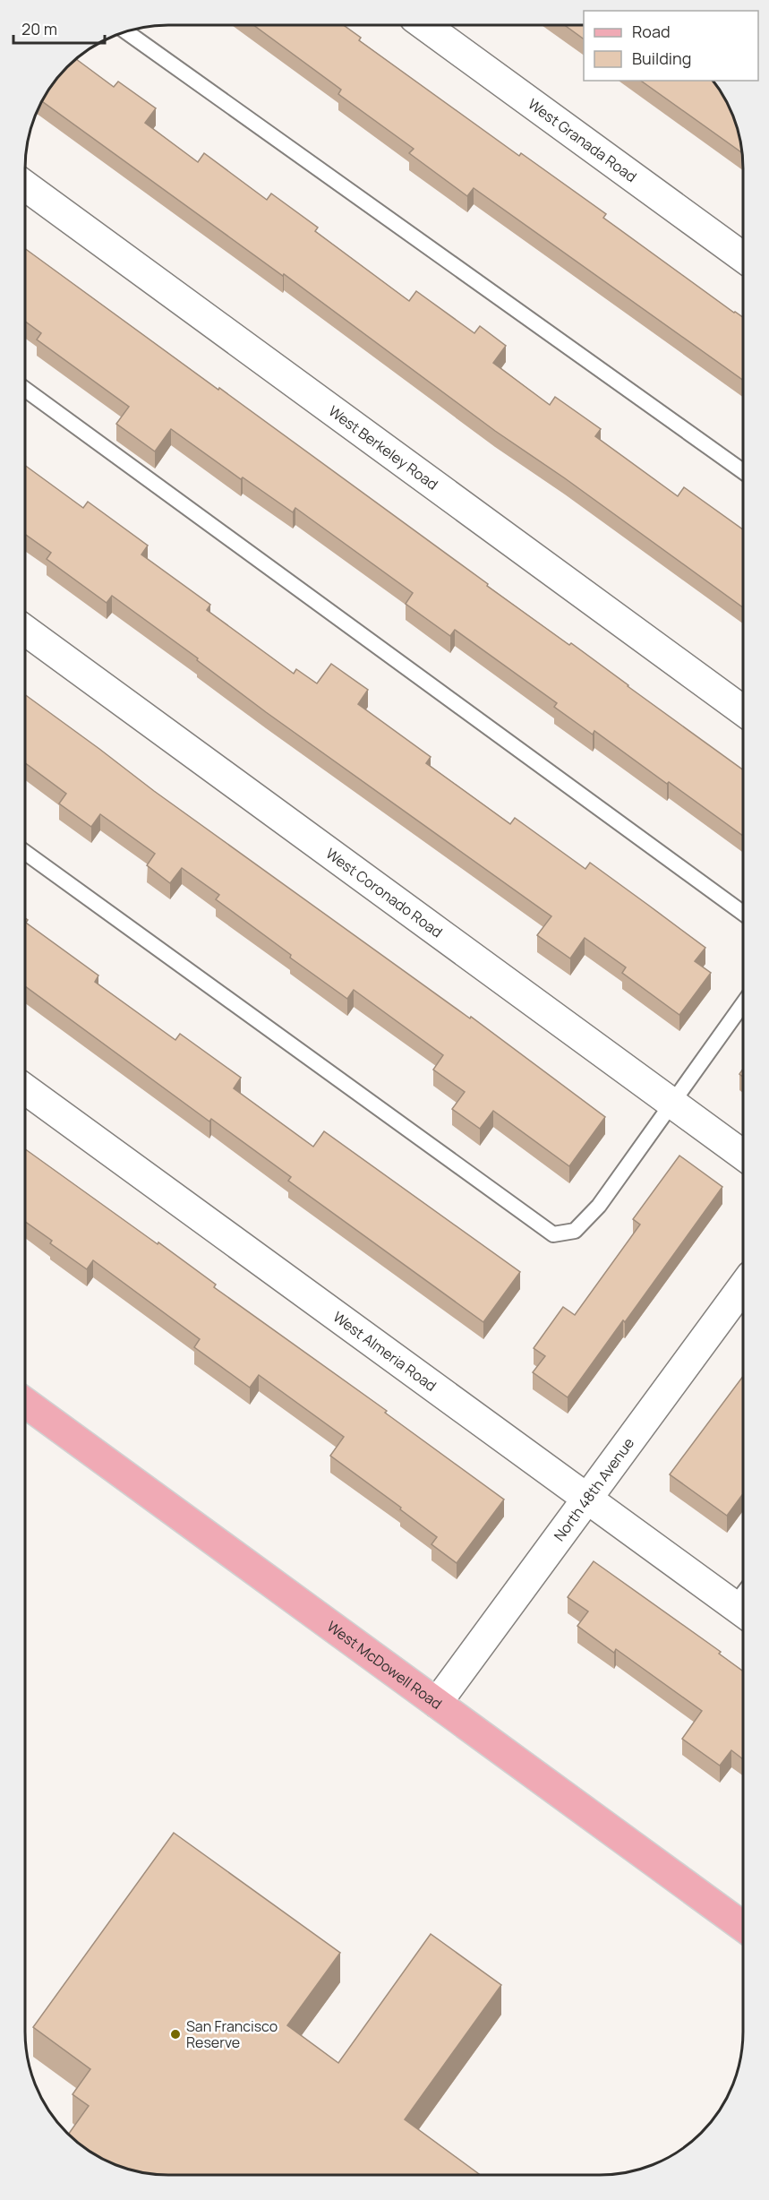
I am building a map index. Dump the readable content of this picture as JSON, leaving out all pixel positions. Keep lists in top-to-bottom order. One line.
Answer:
{"streets":{"main road":["West McDowell Road"],"street":["West Granada Road","West Berkeley Road","West Coronado Road","West Almeria Road","North 48th Avenue"]},"crossings":[["West Almeria Road","North 48th Avenue"],["North 48th Avenue","West McDowell Road"]],"places":["San Francisco Reserve"],"legend":["Road","Building"],"scale_bar":"20 m"}
